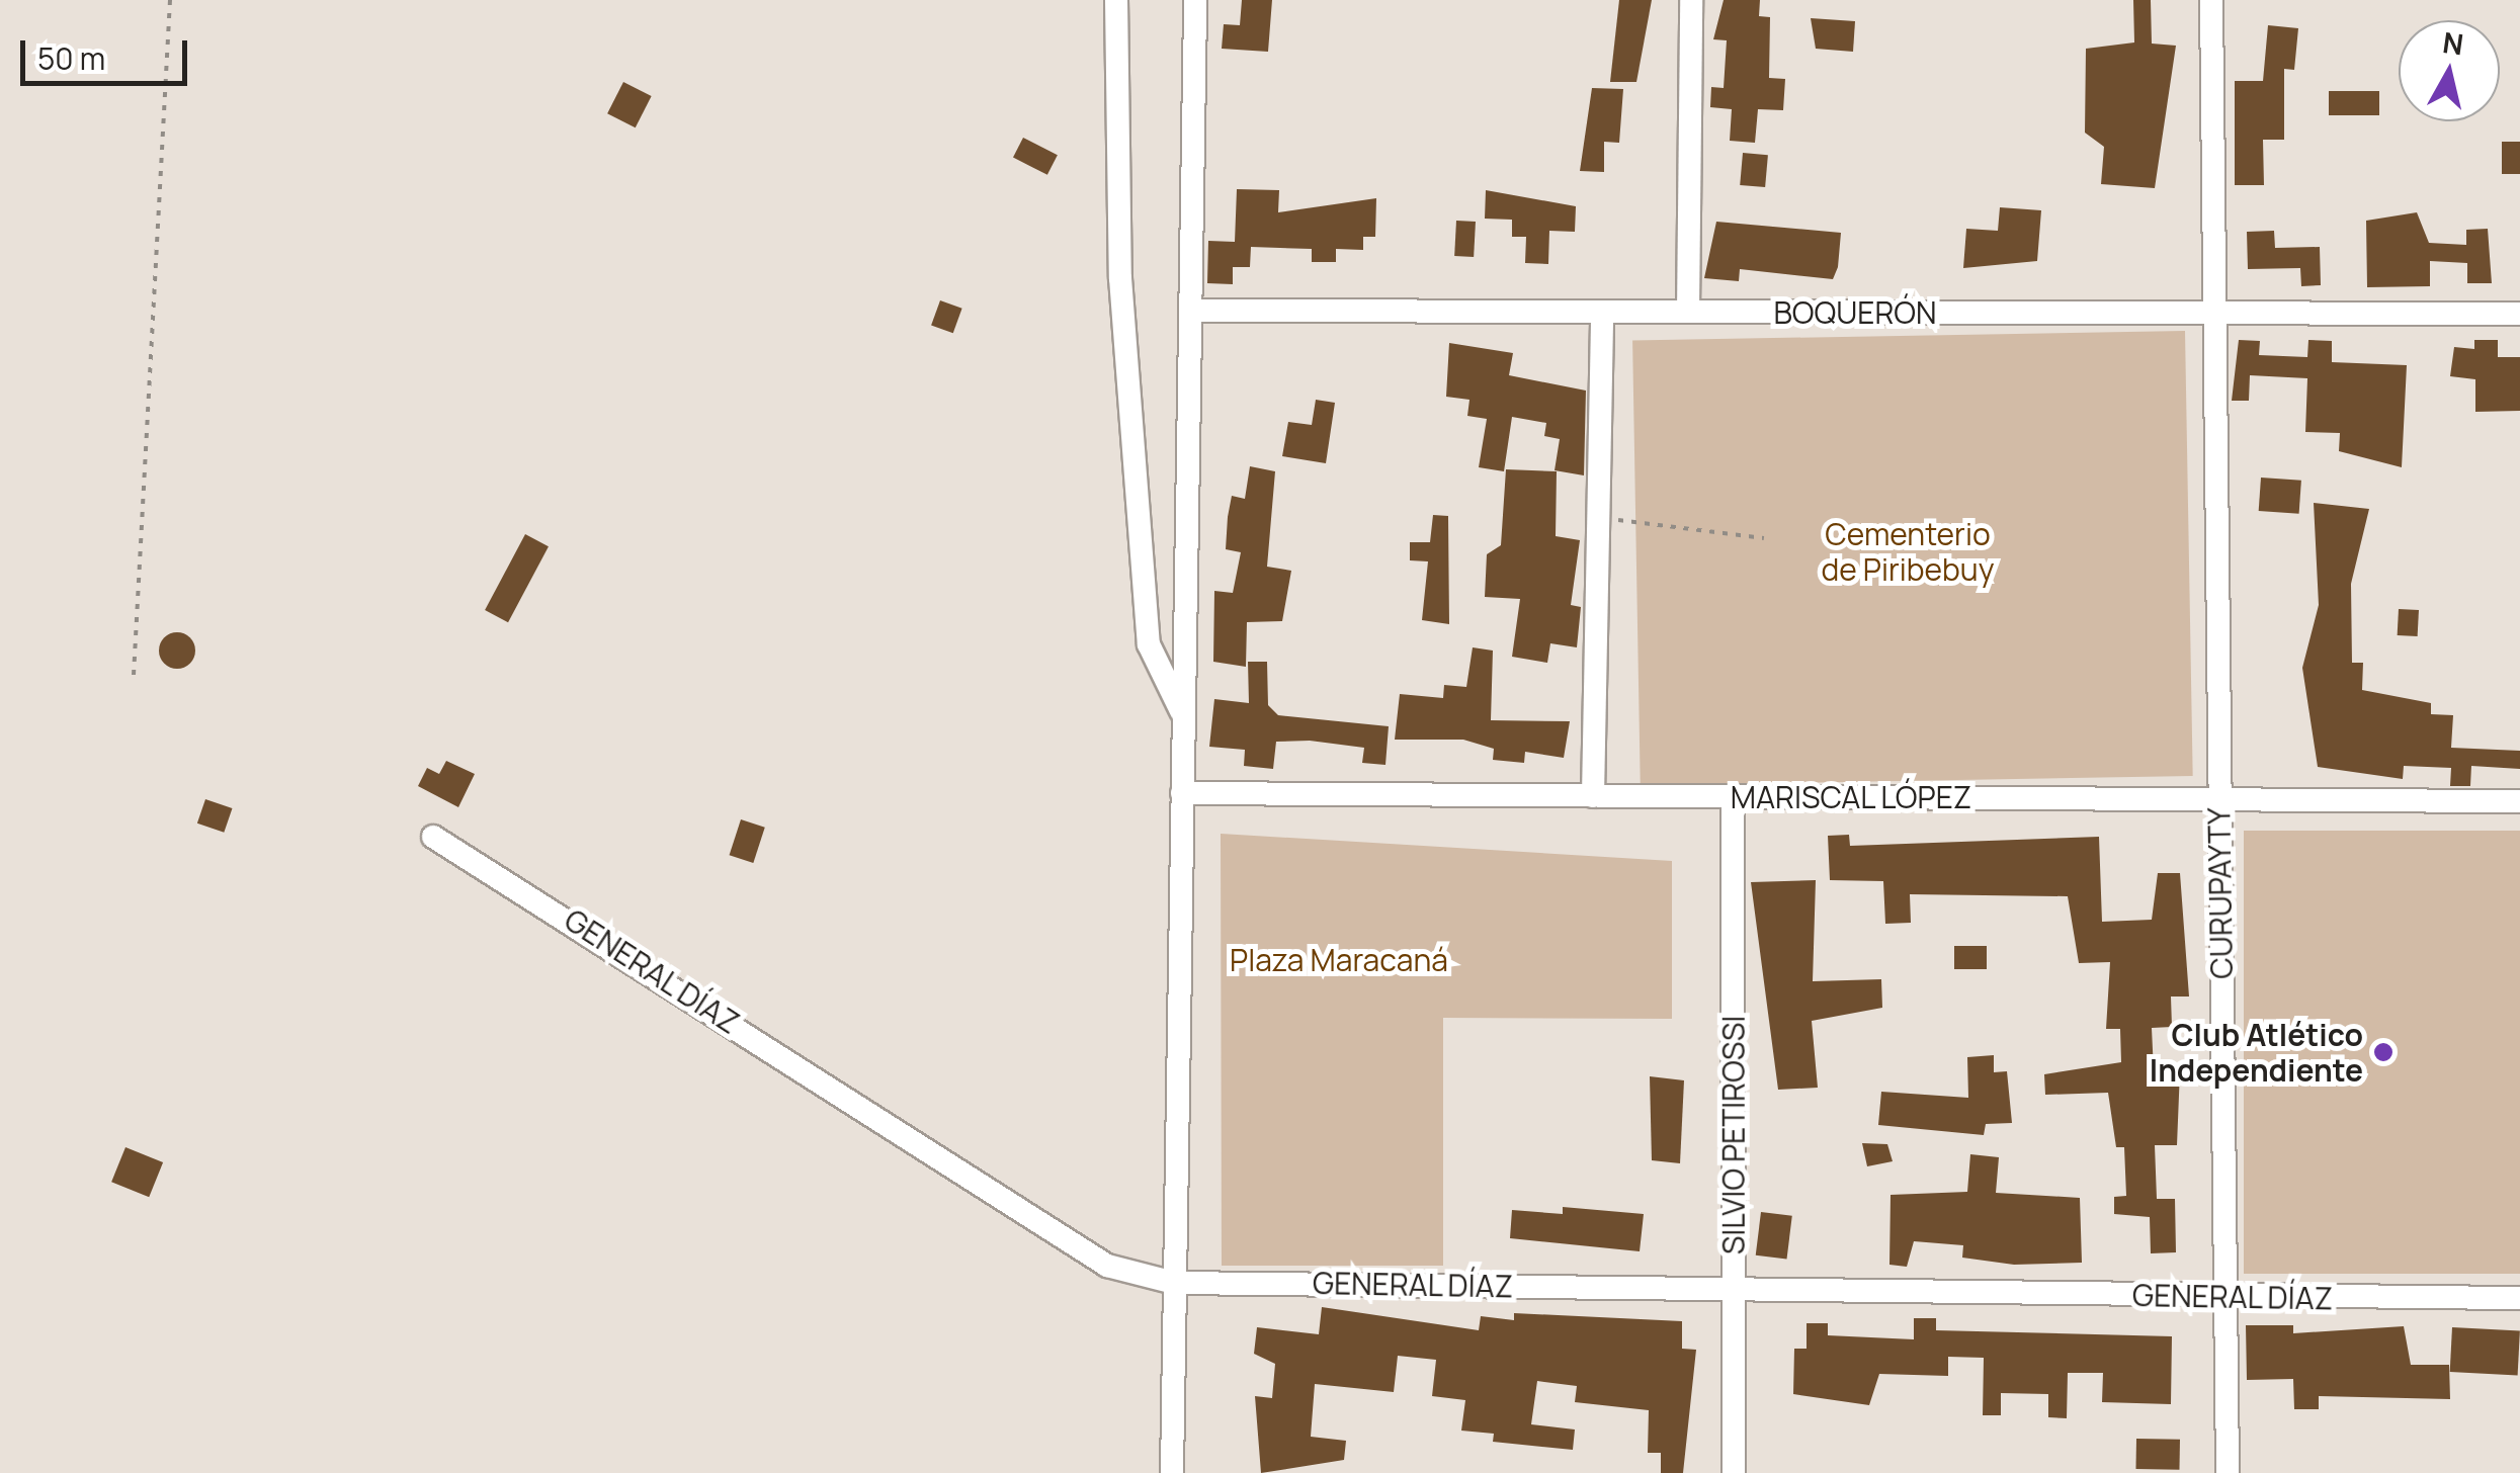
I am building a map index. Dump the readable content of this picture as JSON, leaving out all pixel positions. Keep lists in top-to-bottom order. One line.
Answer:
{"streets":{"street":["BOQUERÓN","MARISCAL LÓPEZ","CURUPAYTY","GENERAL DÍAZ","SILVIO PETIROSSI"]},"crossings":[["BOQUERÓN","CURUPAYTY"],["MARISCAL LÓPEZ","CURUPAYTY"],["MARISCAL LÓPEZ","SILVIO PETIROSSI"],["CURUPAYTY","GENERAL DÍAZ"],["GENERAL DÍAZ","SILVIO PETIROSSI"]],"parks":["Cementerio de Piribebuy","Plaza Maracaná"],"places":["Club Atlético Independiente"],"scale_bar":"50 m","north":"top"}
